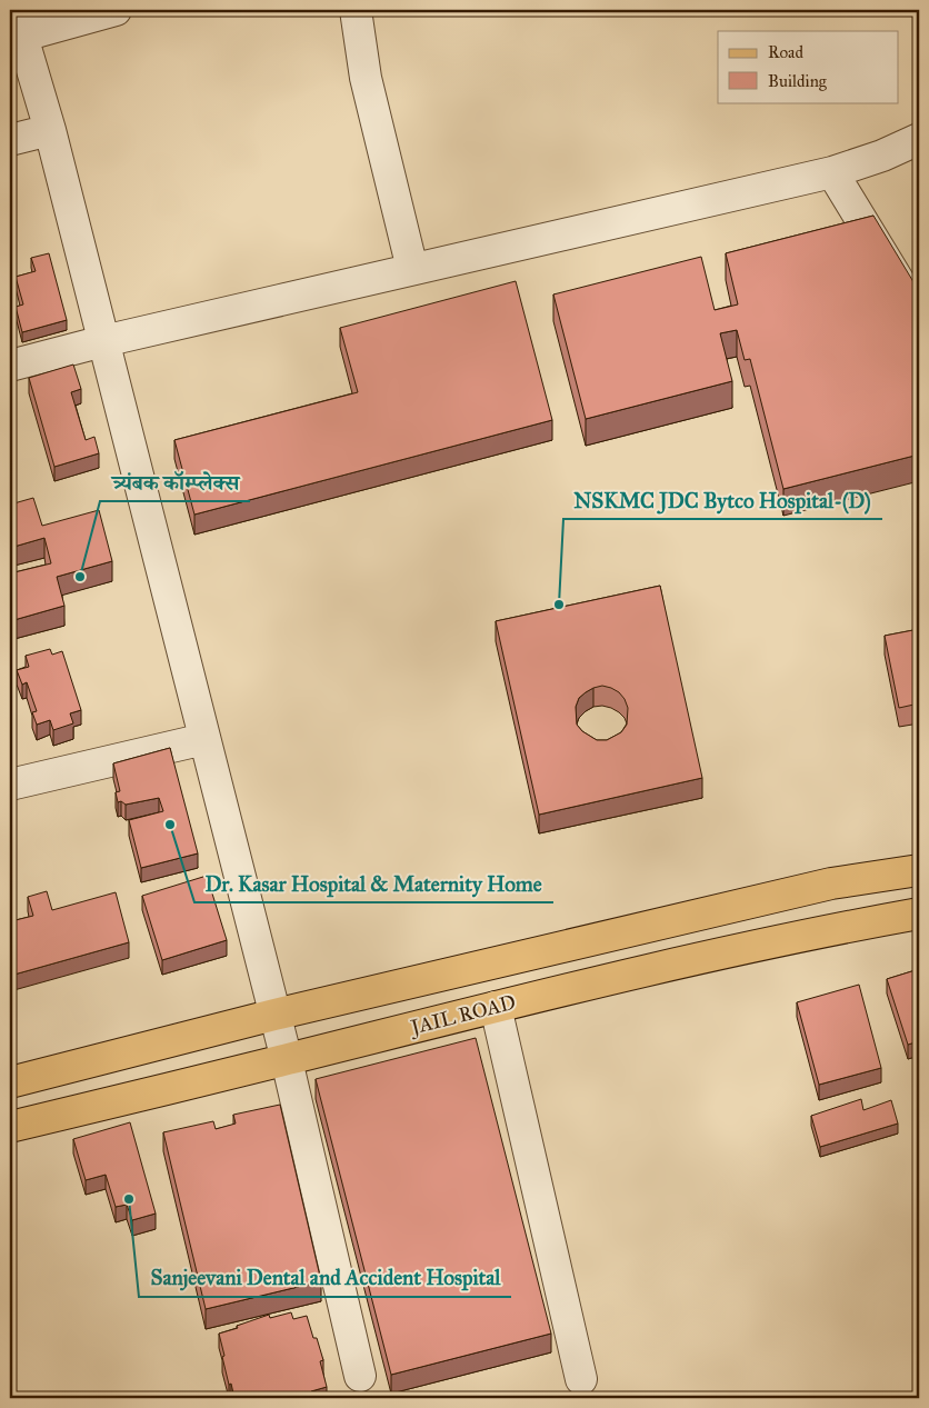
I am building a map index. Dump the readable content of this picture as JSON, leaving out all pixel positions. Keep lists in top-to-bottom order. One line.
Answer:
{"streets":{"main road":["JAIL ROAD"]},"places":["त्र्यंबक कॉम्प्लेक्स","NSKMC JDC Bytco Hospital-(D)","Dr. Kasar Hospital & Maternity Home","Sanjeevani Dental and Accident Hospital"],"legend":["Road","Building"]}
